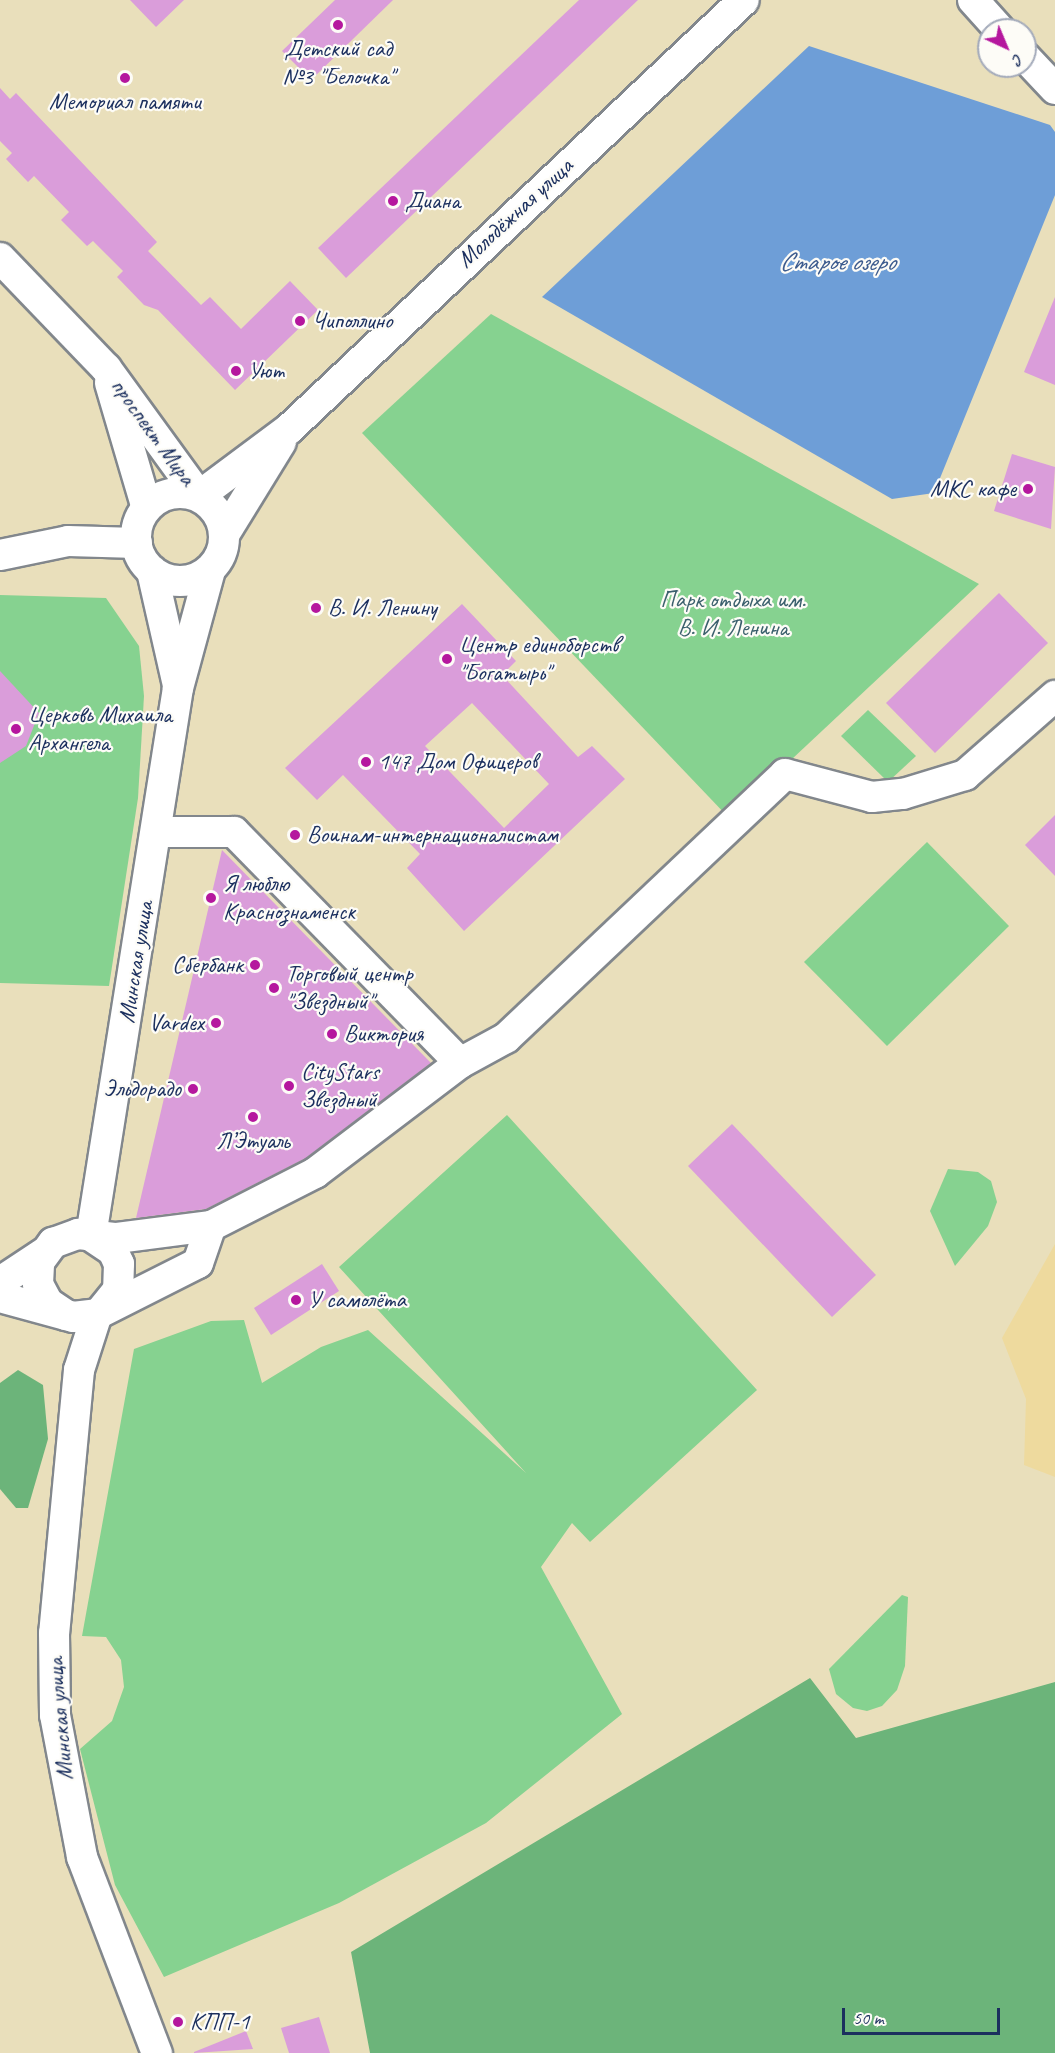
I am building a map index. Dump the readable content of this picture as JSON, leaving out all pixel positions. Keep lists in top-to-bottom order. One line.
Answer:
{"streets":{"street":["Молодёжная улица","проспект Мира","Минская улица"]},"crossings":[["Молодёжная улица","проспект Мира"],["Молодёжная улица","Минская улица"],["проспект Мира","Минская улица"]],"water":["Старое озеро"],"parks":["Парк отдыха им. В. И. Ленина"],"places":["Детский сад №3 \"Белочка\"","Мемориал памяти","Диана","Чиполлино","Уют","МКС кафе","В. И. Ленину","Центр единоборств \"Богатырь\"","Церковь Михаила Архангела","147 Дом Офицеров","Воинам-интернационалистам","Я люблю Краснознаменск","Сбербанк","Торговый центр \"Звездный\"","Vardex","Виктория","CityStars Звездный","Эльдорадо","Л’Этуаль","У самолёта","КПП-1"],"scale_bar":"50 m","north":"bottom right"}
